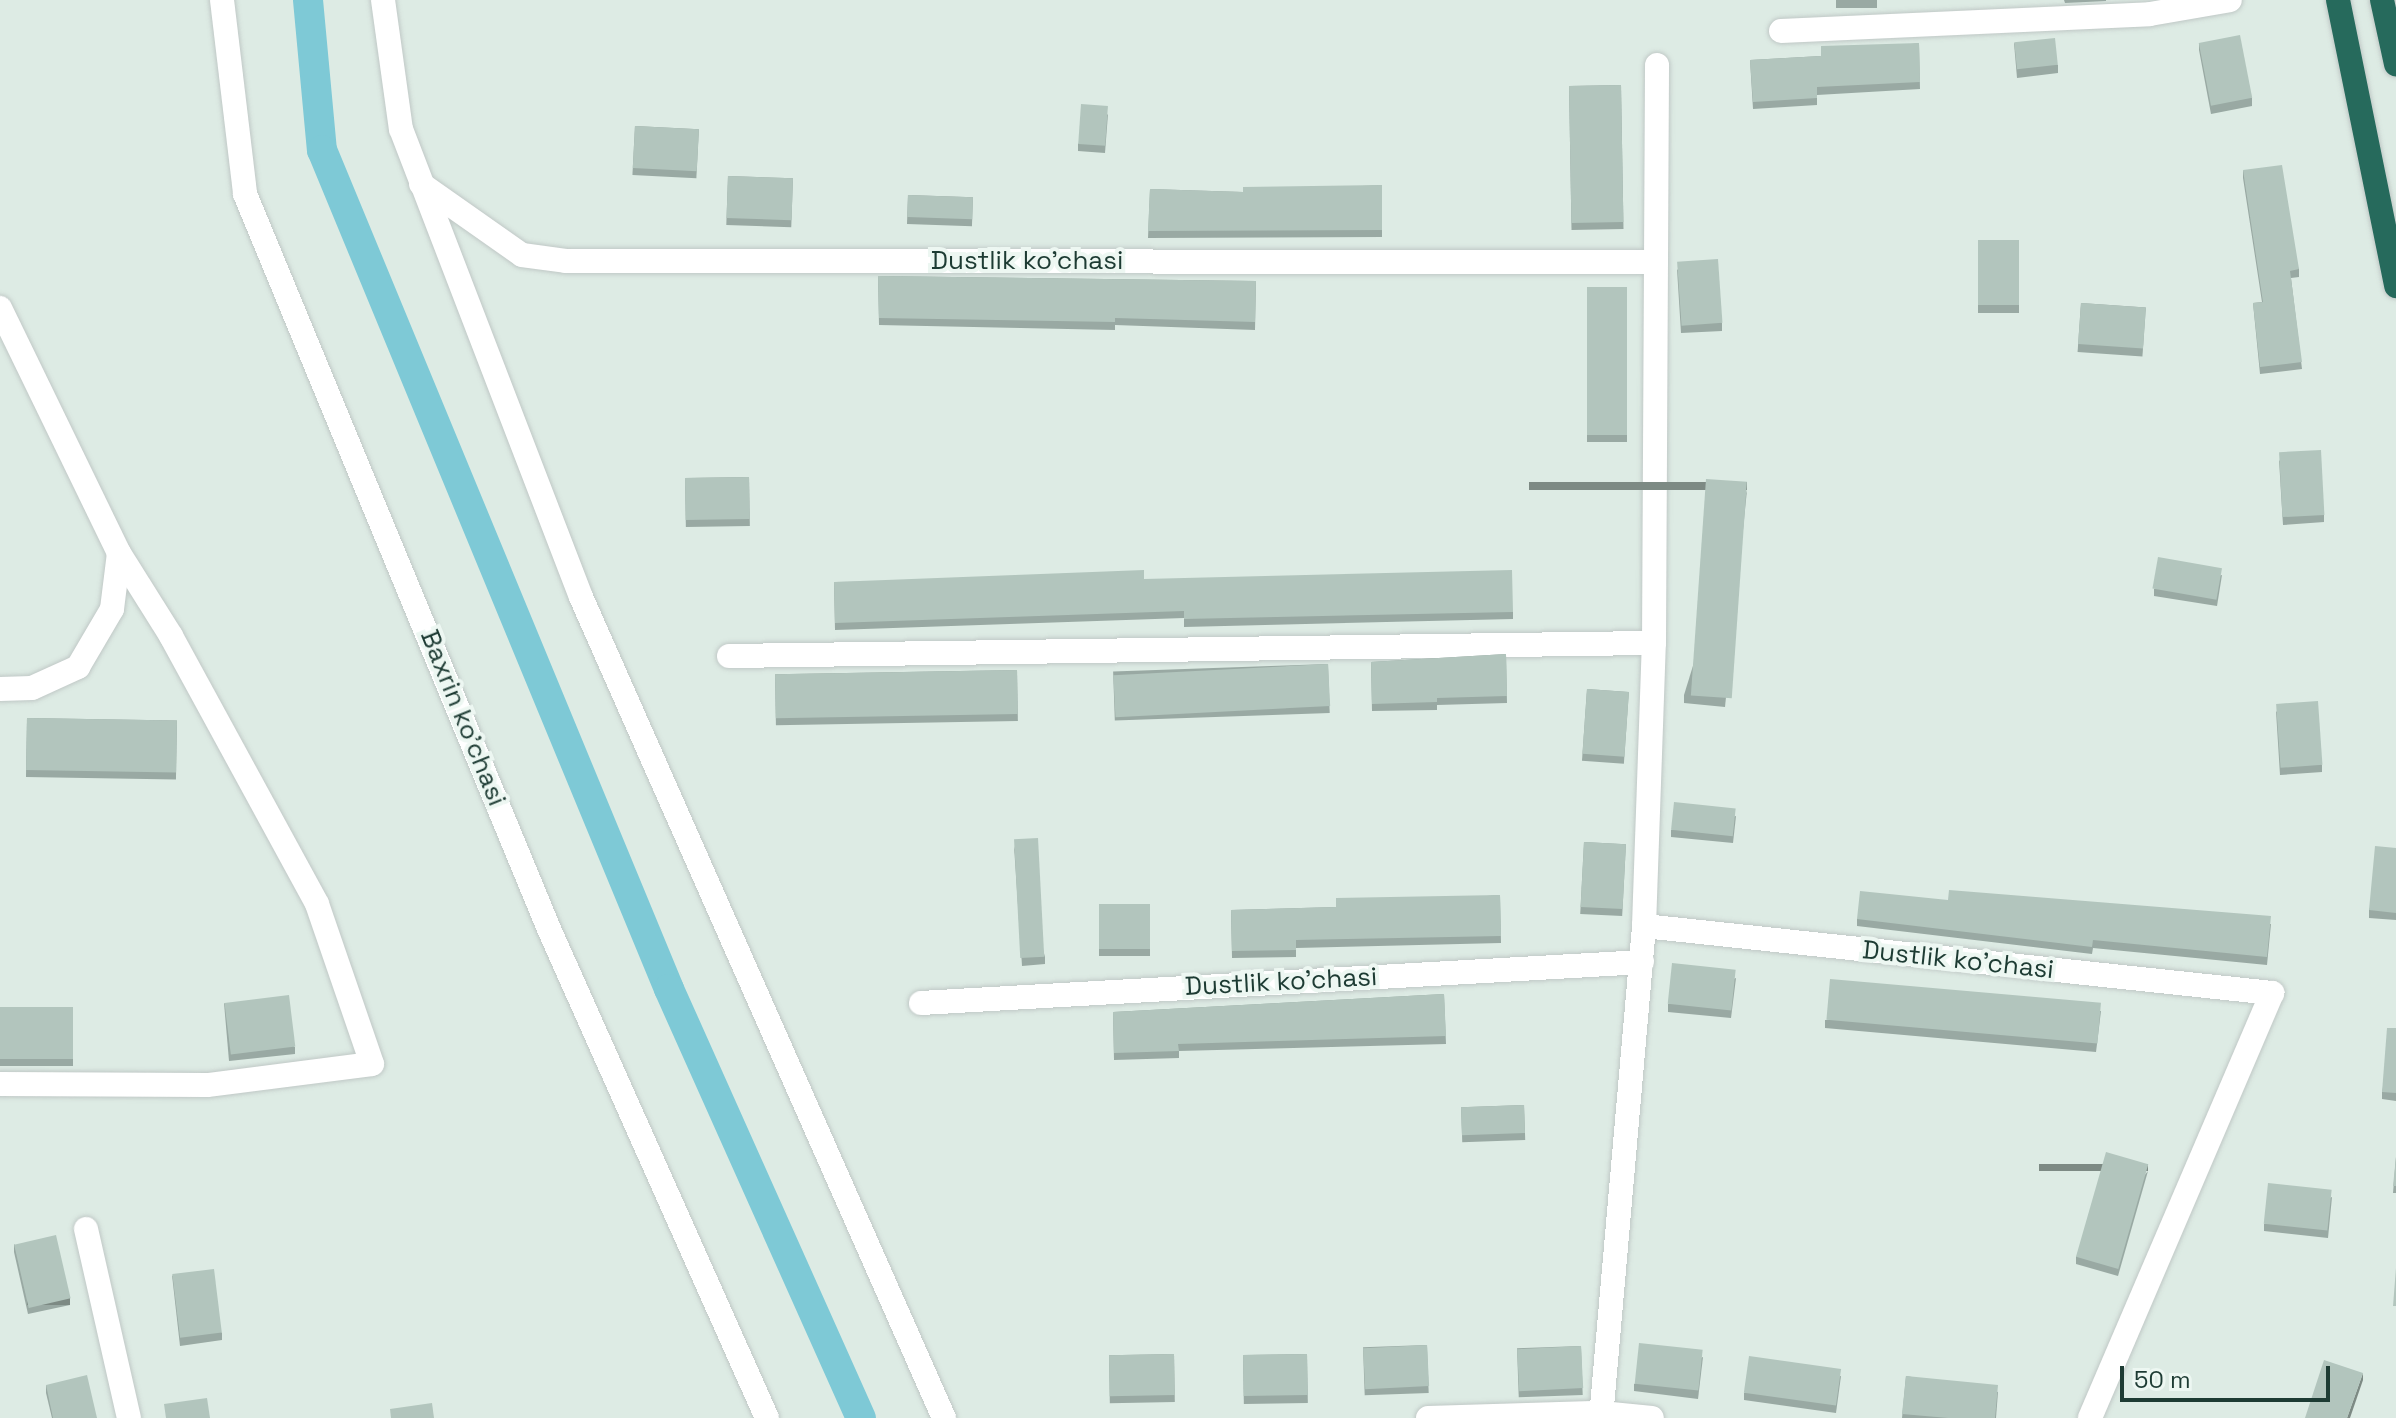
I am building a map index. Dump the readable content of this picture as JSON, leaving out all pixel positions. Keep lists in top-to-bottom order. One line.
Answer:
{"streets":{"street":["Dustlik ko'chasi","Baxrin ko'chasi"]},"scale_bar":"50 m"}
